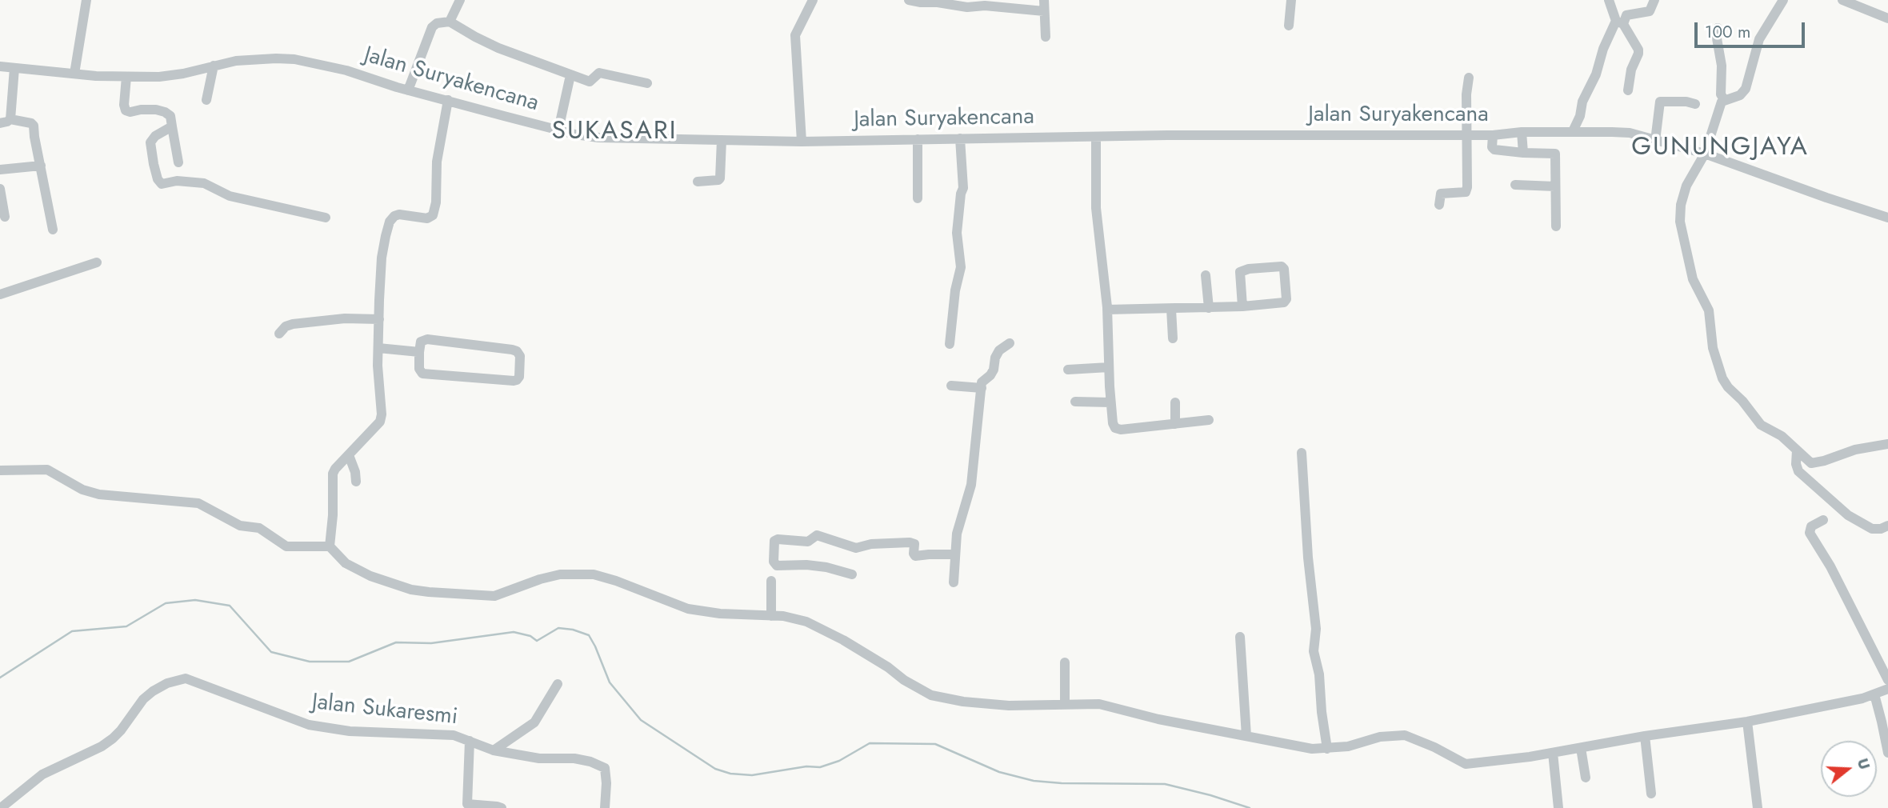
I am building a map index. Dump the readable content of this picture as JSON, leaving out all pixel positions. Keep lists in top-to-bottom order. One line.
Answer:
{"streets":{"street":["Jalan Suryakencana","Jalan Sukaresmi"]},"districts":["SUKASARI","GUNUNGJAYA"],"scale_bar":"100 m","north":"right"}
